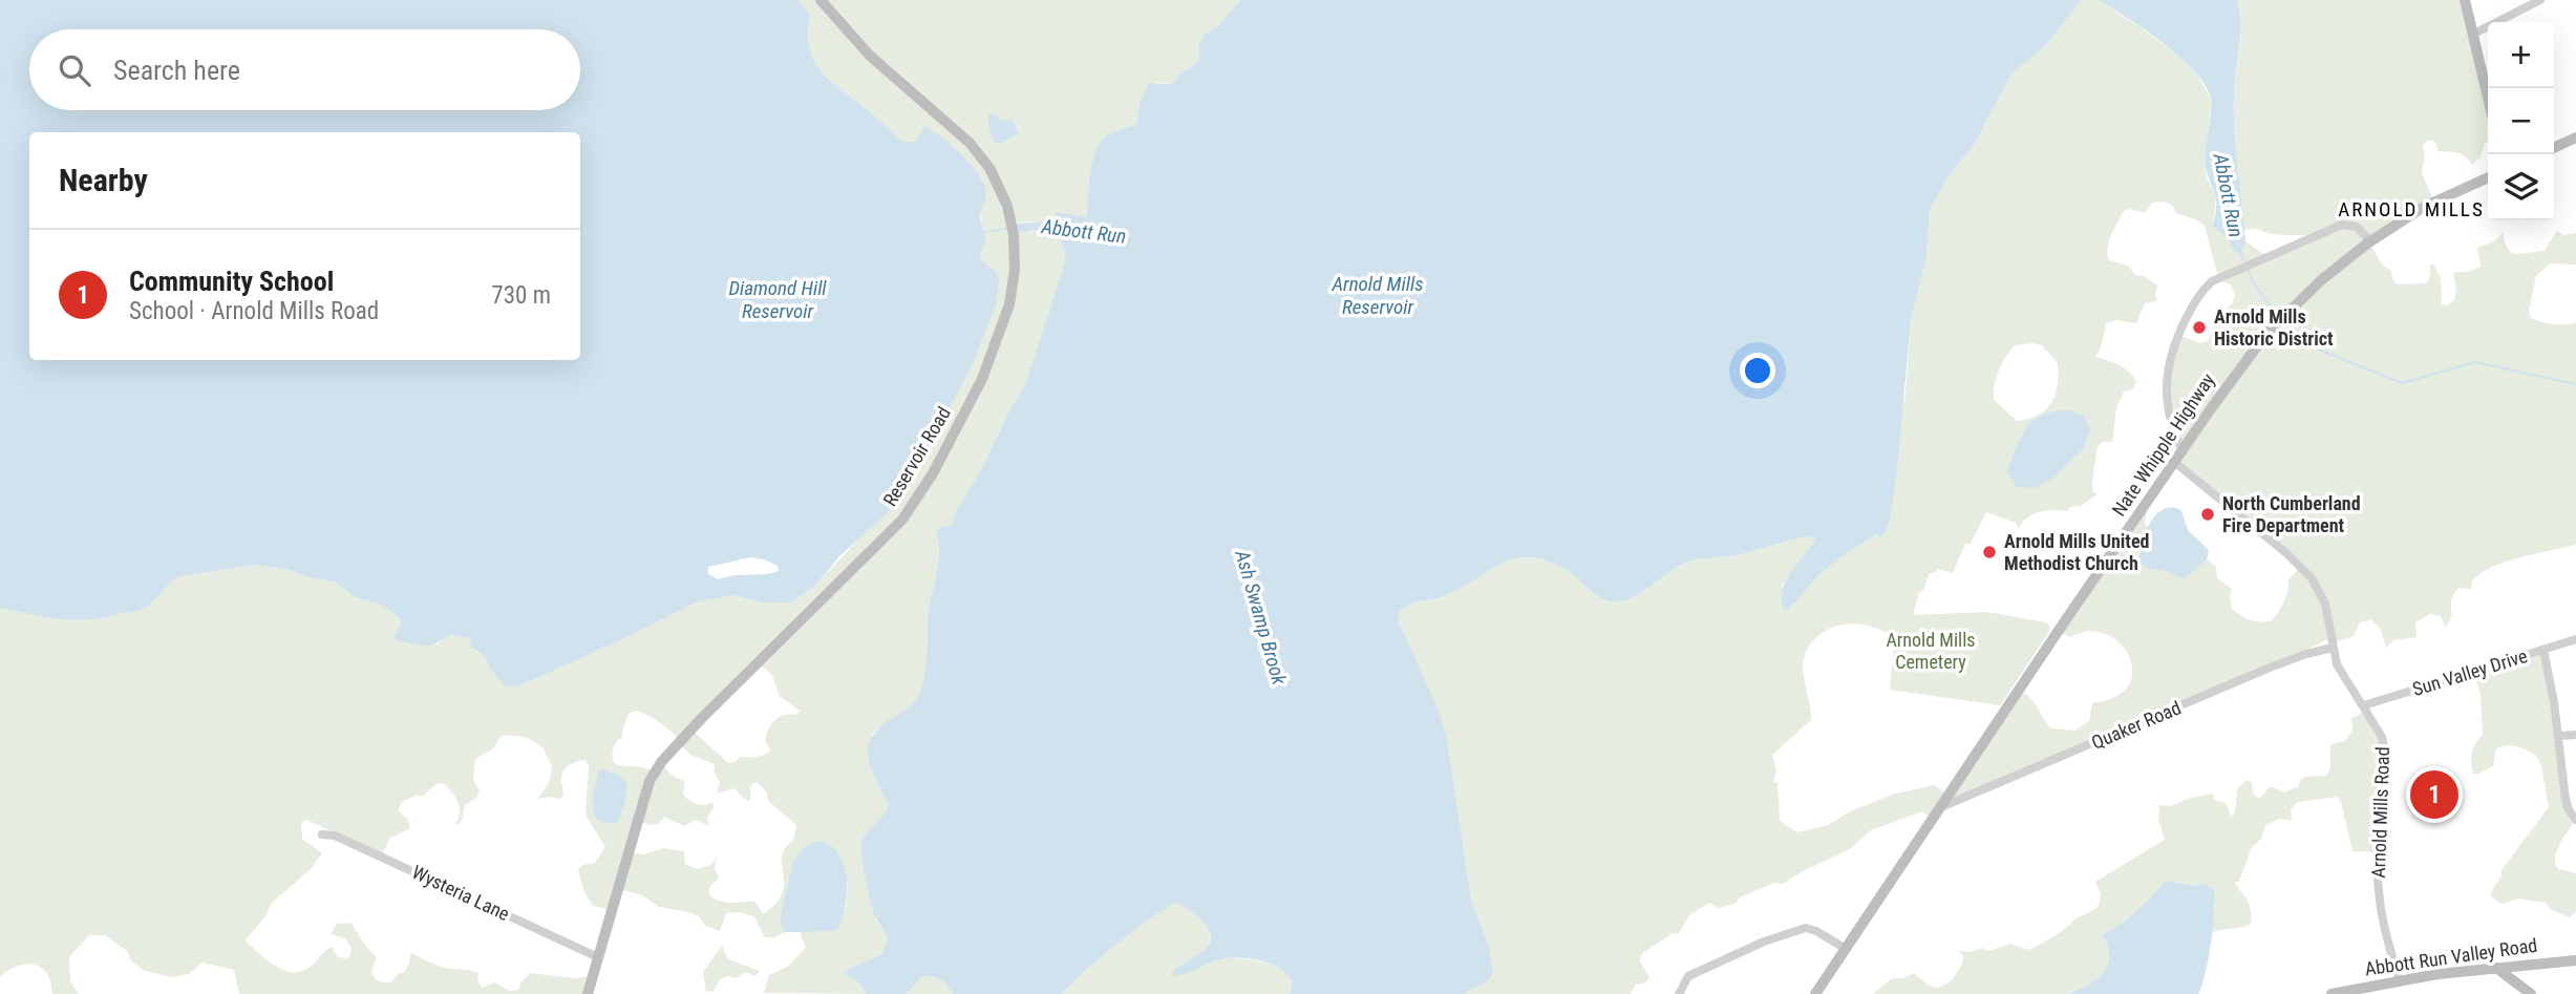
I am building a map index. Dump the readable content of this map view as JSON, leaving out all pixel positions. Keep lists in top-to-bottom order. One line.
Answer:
{"streets":{"street":["Nate Whipple Highway","Reservoir Road","Sun Valley Drive","Quaker Road","Arnold Mills Road","Wysteria Lane","Abbott Run Valley Road"]},"crossings":[["Nate Whipple Highway","Quaker Road"],["Nate Whipple Highway","Arnold Mills Road"],["Reservoir Road","Wysteria Lane"],["Sun Valley Drive","Arnold Mills Road"],["Quaker Road","Arnold Mills Road"],["Arnold Mills Road","Abbott Run Valley Road"]],"districts":["ARNOLD MILLS"],"water":["Abbott Run","Arnold Mills Reservoir","Diamond Hill Reservoir","Ash Swamp Brook"],"parks":["Arnold Mills Cemetery"],"places":["Arnold Mills Historic District","North Cumberland Fire Department","Arnold Mills United Methodist Church"],"page":{"map_buttons":["+","−"],"search":"Search here","heading":"Nearby","list":[{"mark":"1","name":"Community School","note":"School · Arnold Mills Road","value":"730 m"}],"pins":"1"}}
